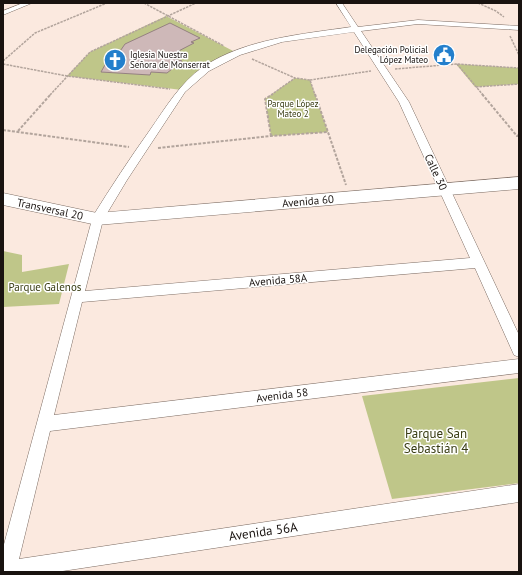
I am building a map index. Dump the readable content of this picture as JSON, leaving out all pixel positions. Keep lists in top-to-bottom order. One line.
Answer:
{"streets":{"street":["Calle 30","Avenida 60","Transversal 20","Avenida 58A","Avenida 58","Avenida 56A"]},"crossings":[["Calle 30","Avenida 60"],["Calle 30","Avenida 58A"],["Avenida 60","Transversal 20"]],"parks":["Parque López Mateo 2","Parque Galenos","Parque San Sebastián 4"],"places":{"public building":["Delegación Policial López Mateo"],"church":["Iglesia Nuestra Señora de Monserrat"]}}
